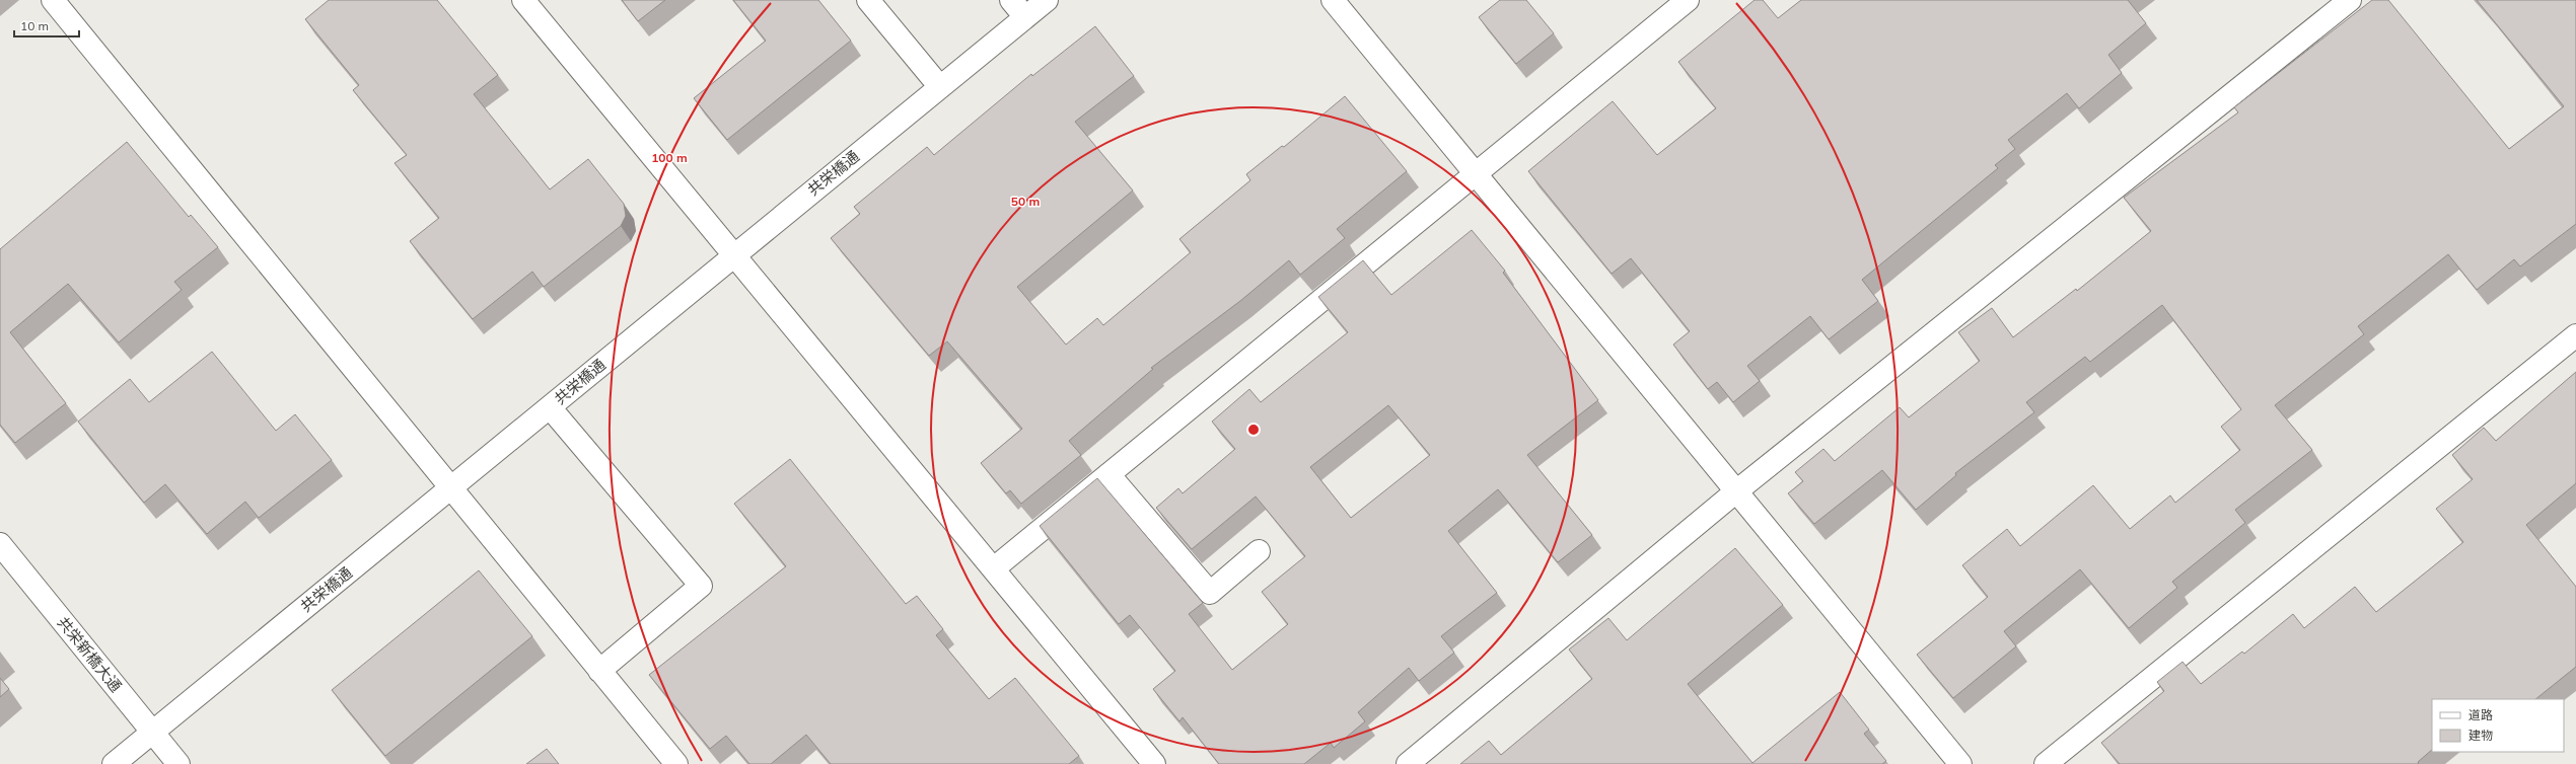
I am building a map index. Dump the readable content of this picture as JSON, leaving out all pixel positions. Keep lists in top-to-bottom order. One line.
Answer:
{"streets":{"street":["共栄橋通","共栄新橋大通"]},"crossings":[["共栄橋通","共栄新橋大通"]],"legend":["道路","建物"],"scale_bar":"10 m","rings":["100 m","50 m"]}
